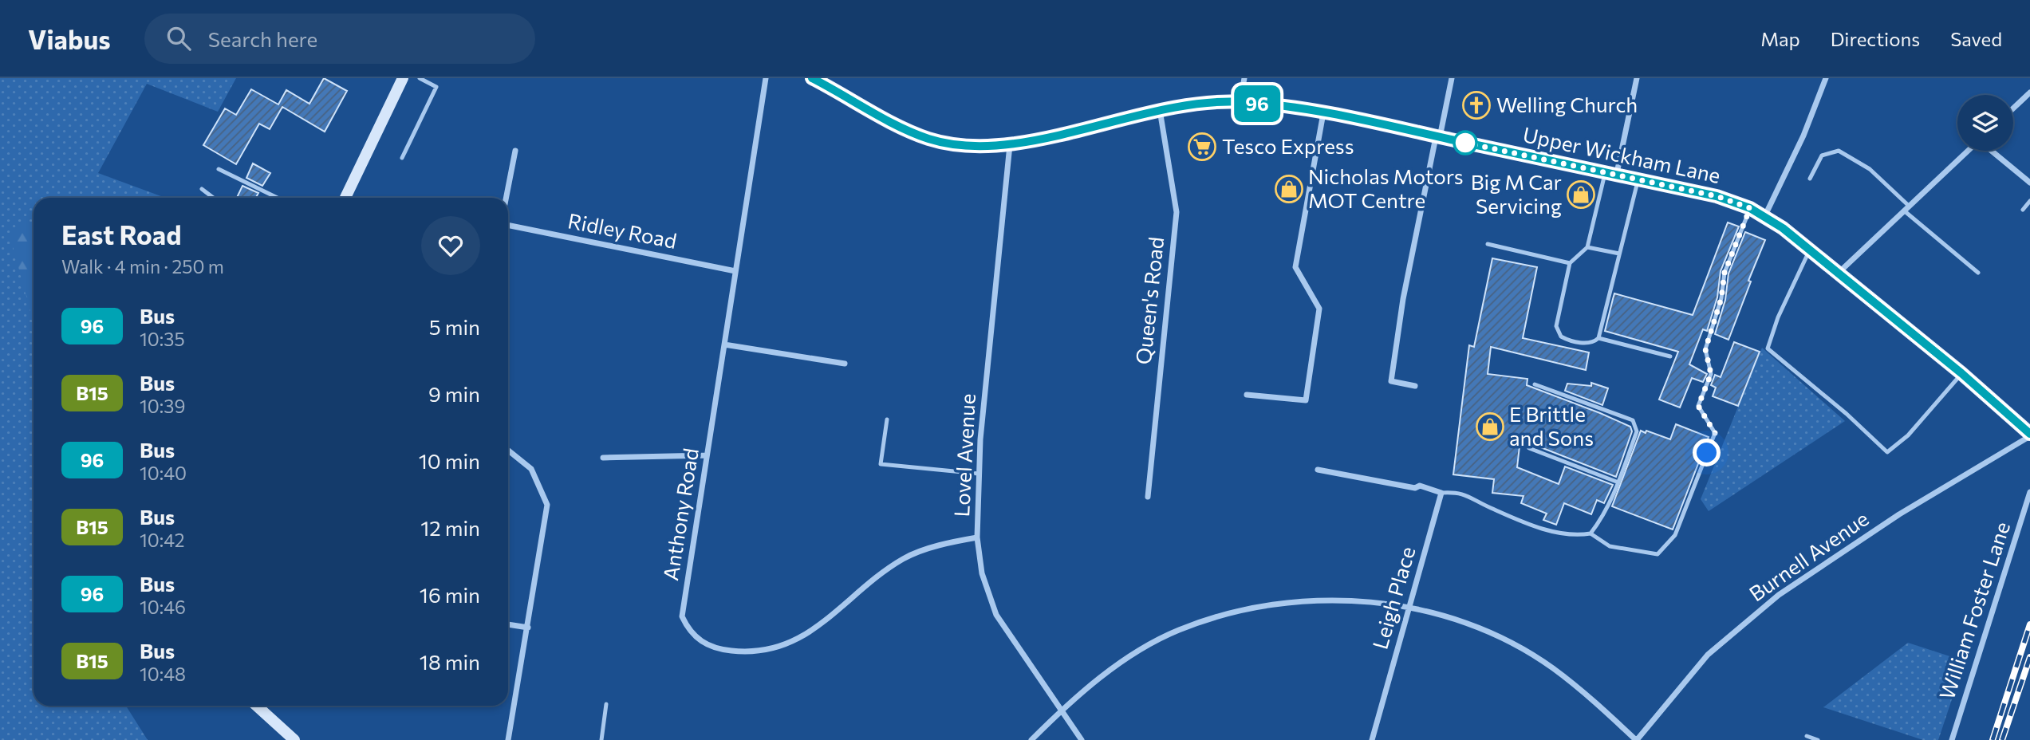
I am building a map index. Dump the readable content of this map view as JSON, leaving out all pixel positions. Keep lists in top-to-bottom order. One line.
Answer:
{"streets":{"main road":["Upper Wickham Lane"],"street":["Ridley Road","Queen's Road","Lovel Avenue","Anthony Road","Burnell Avenue","Leigh Place","William Foster Lane"]},"crossings":[["Upper Wickham Lane","Queen's Road"],["Upper Wickham Lane","Lovel Avenue"],["Upper Wickham Lane","Burnell Avenue"],["Ridley Road","Anthony Road"],["Lovel Avenue","Anthony Road"]],"places":{"church":["Welling Church"],"supermarket":["Tesco Express"],"shop":["Nicholas Motors MOT Centre","Big M Car Servicing","E Brittle and Sons"]},"lines":["bus line 96"],"page":{"header":"Viabus","search":"Search here","nav":["Map","Directions","Saved"],"on_map":"96","heading":["East Road","Walk · 4 min · 250 m"],"list":[{"mark":"96","name":"Bus","note":"10:35","value":"5 min"},{"mark":"B15","name":"Bus","note":"10:39","value":"9 min"},{"mark":"96","name":"Bus","note":"10:40","value":"10 min"},{"mark":"B15","name":"Bus","note":"10:42","value":"12 min"},{"mark":"96","name":"Bus","note":"10:46","value":"16 min"},{"mark":"B15","name":"Bus","note":"10:48","value":"18 min"}]}}
